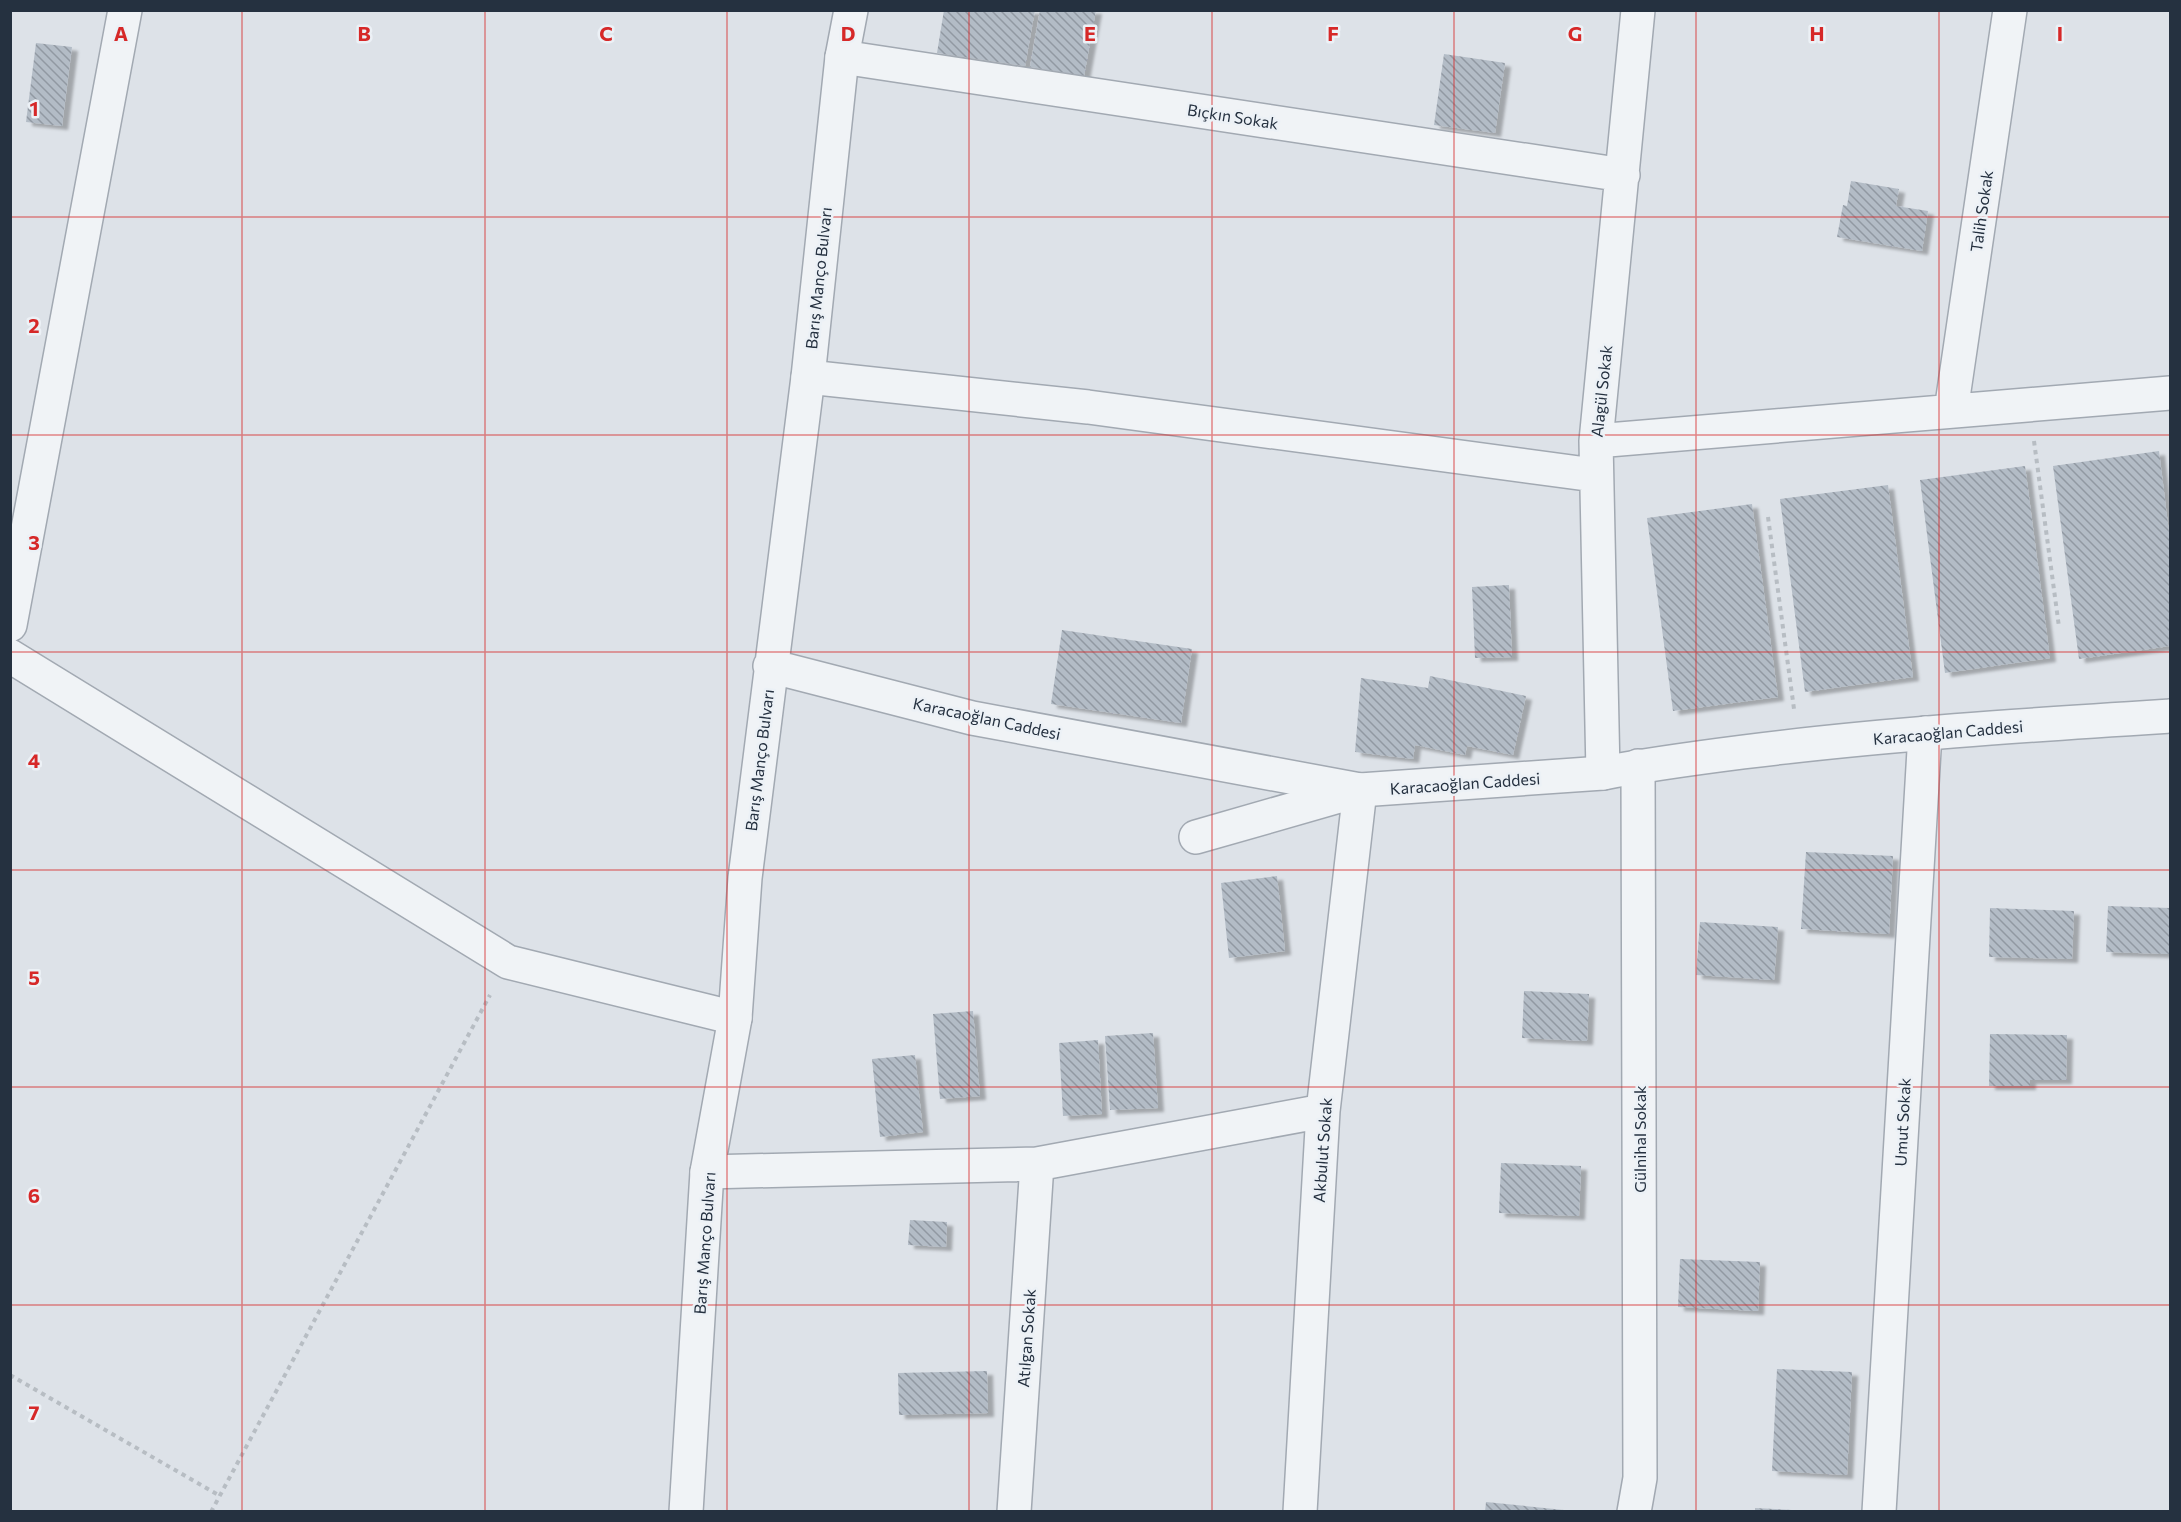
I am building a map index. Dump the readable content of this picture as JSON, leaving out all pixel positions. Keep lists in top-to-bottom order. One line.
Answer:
{"streets":{"street":["Bıçkın Sokak","Talih Sokak","Barış Manço Bulvarı","Alagül Sokak","Karacaoğlan Caddesi","Umut Sokak","Gülnihal Sokak","Akbulut Sokak","Atılgan Sokak"]},"crossings":[["Bıçkın Sokak","Barış Manço Bulvarı"],["Bıçkın Sokak","Alagül Sokak"],["Barış Manço Bulvarı","Karacaoğlan Caddesi"],["Alagül Sokak","Karacaoğlan Caddesi"],["Karacaoğlan Caddesi","Umut Sokak"],["Karacaoğlan Caddesi","Gülnihal Sokak"],["Karacaoğlan Caddesi","Akbulut Sokak"]],"grid":{"columns":["A","B","C","D","E","F","G","H","I"],"rows":["1","2","3","4","5","6","7"]}}
